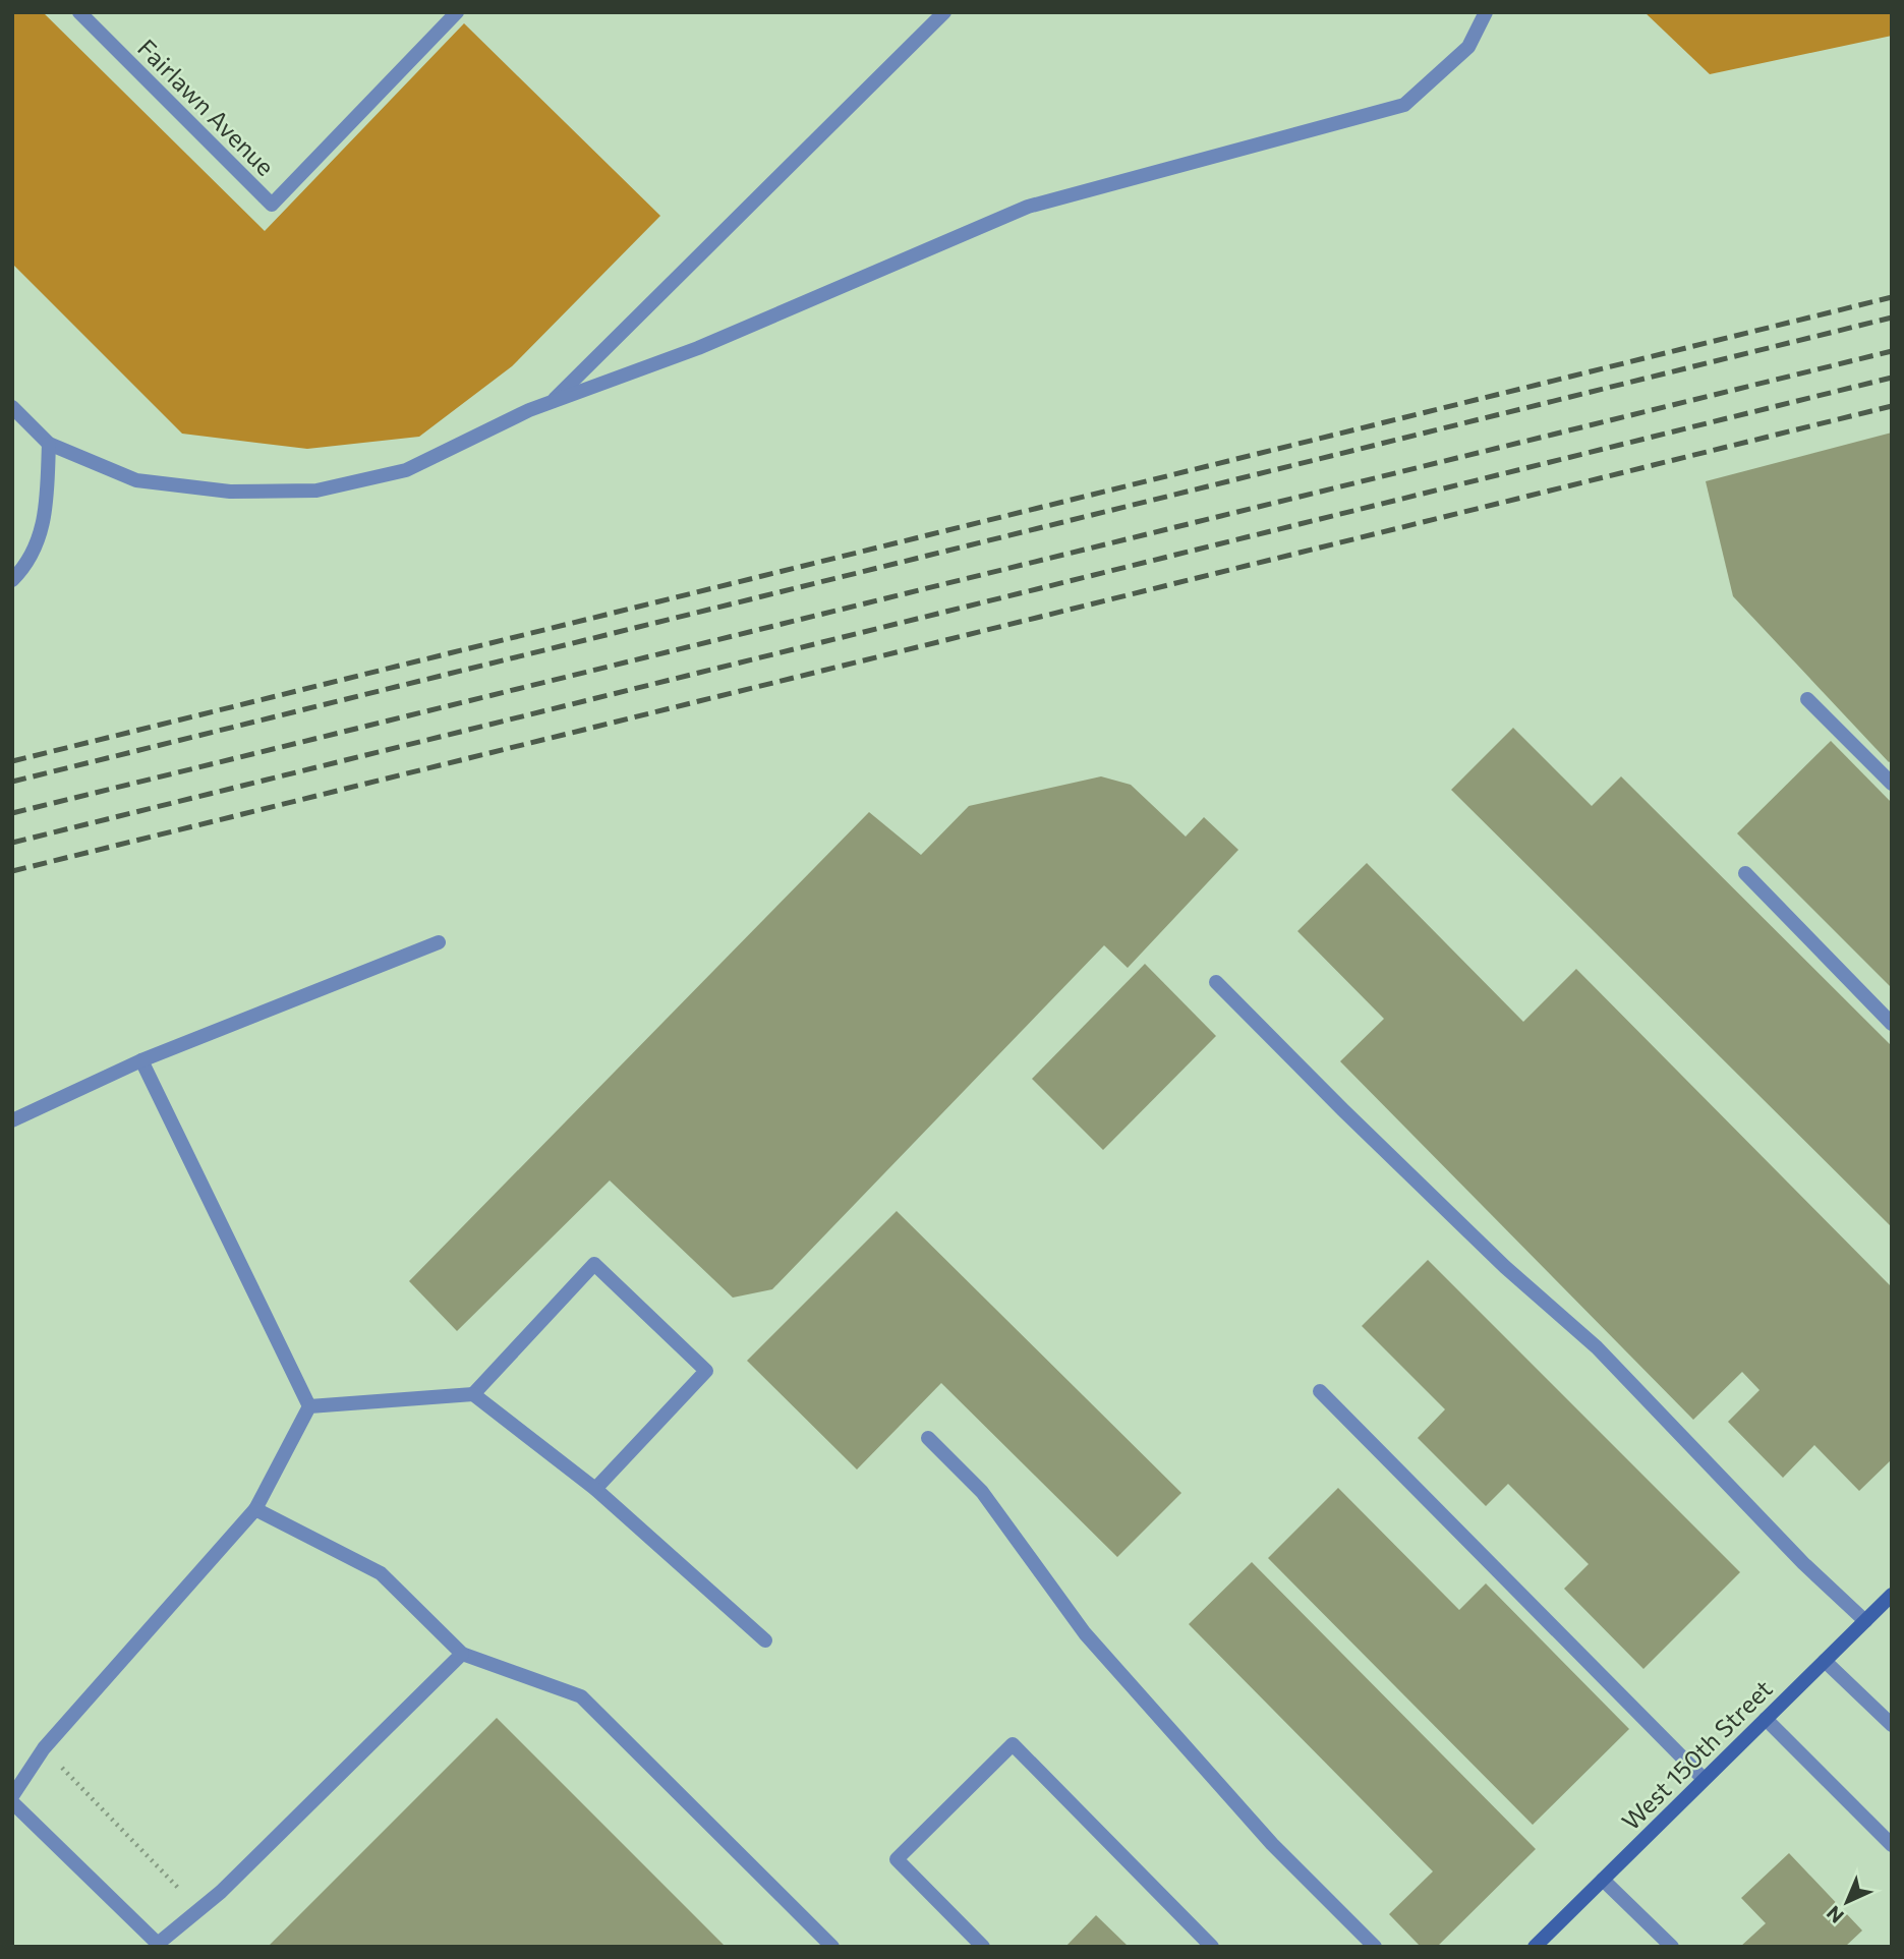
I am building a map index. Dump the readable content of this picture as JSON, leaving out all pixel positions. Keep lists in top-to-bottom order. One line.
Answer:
{"streets":{"main road":["West 150th Street"],"street":["Fairlawn Avenue"]},"north":"bottom left"}
